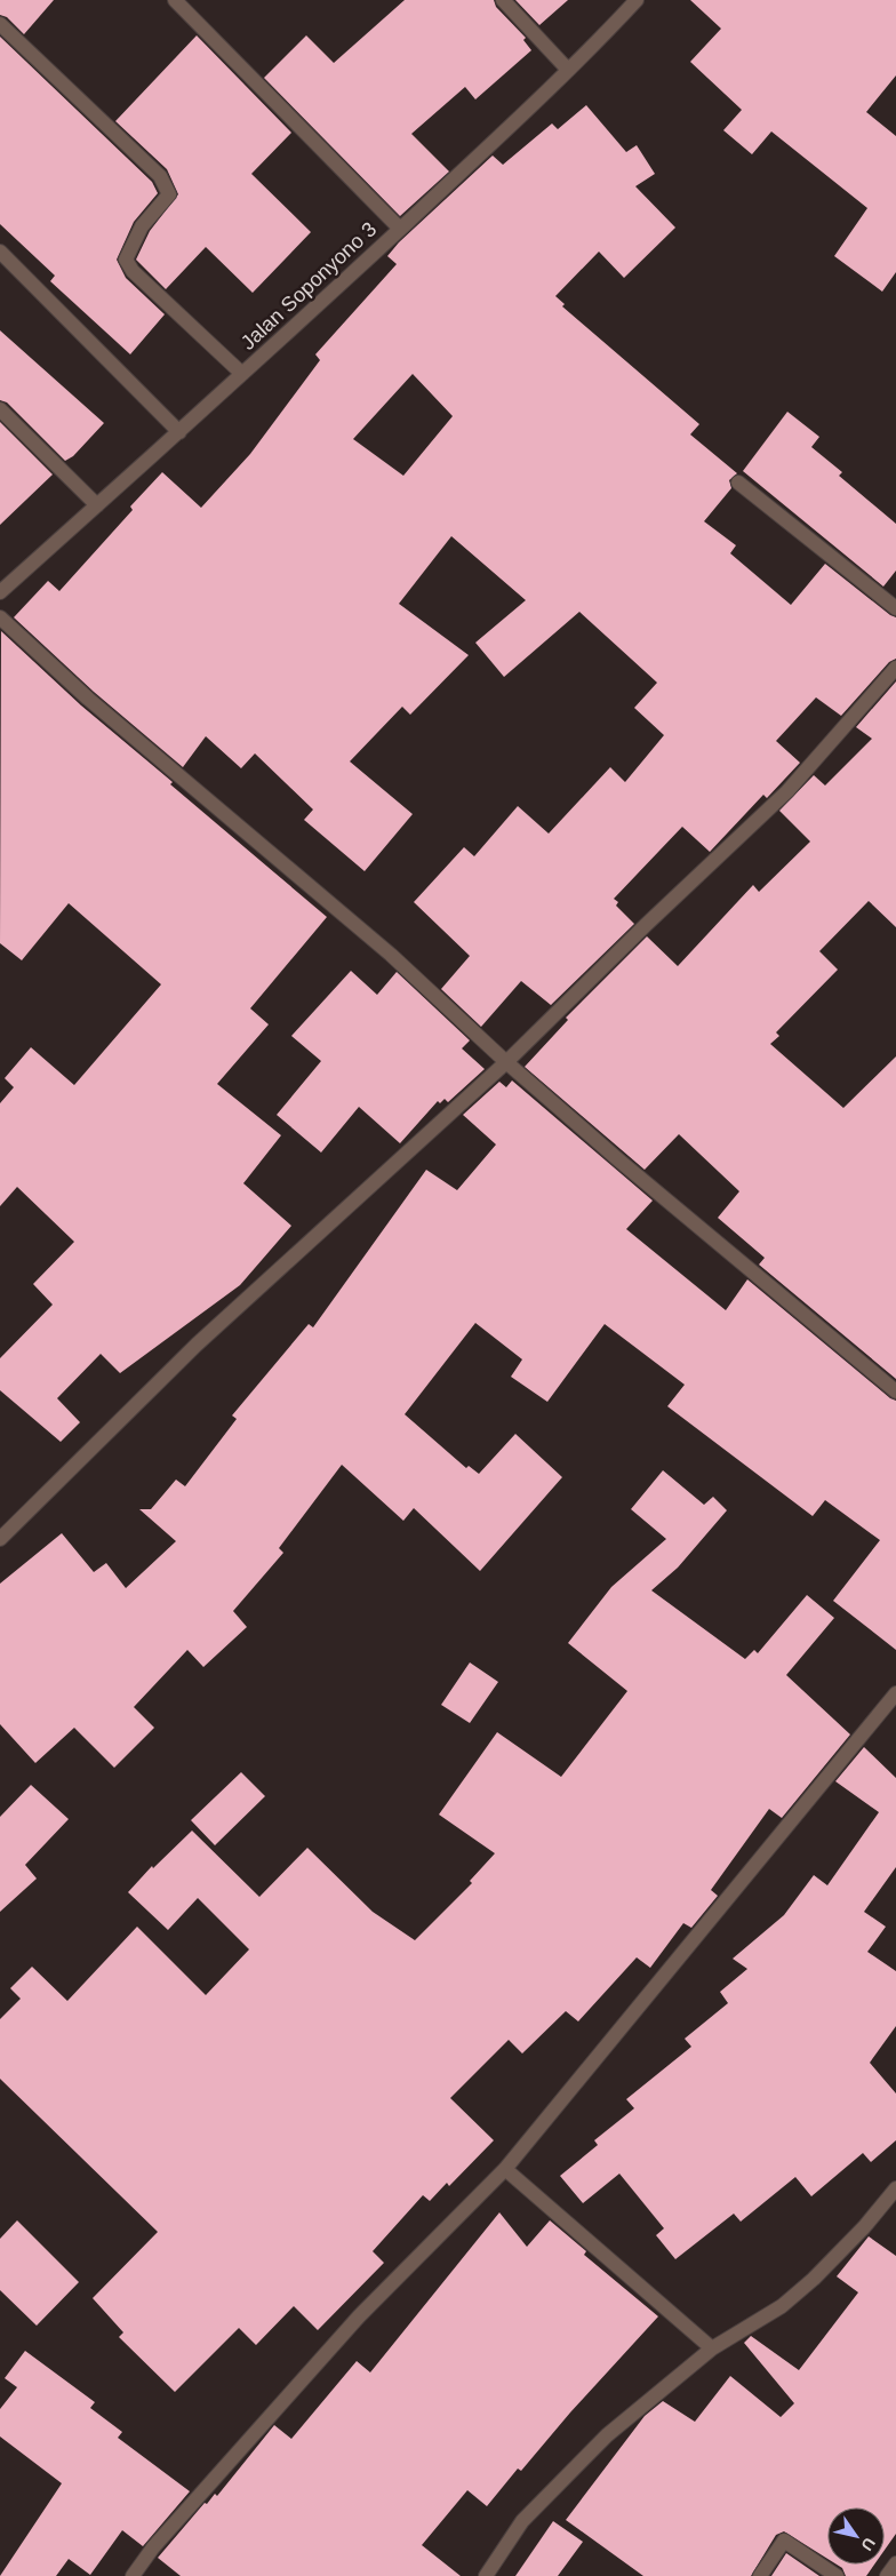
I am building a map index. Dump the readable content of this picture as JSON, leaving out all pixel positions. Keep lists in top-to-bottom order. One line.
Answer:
{"streets":{"street":["Jalan Soponyono 3"]},"north":"bottom right"}
